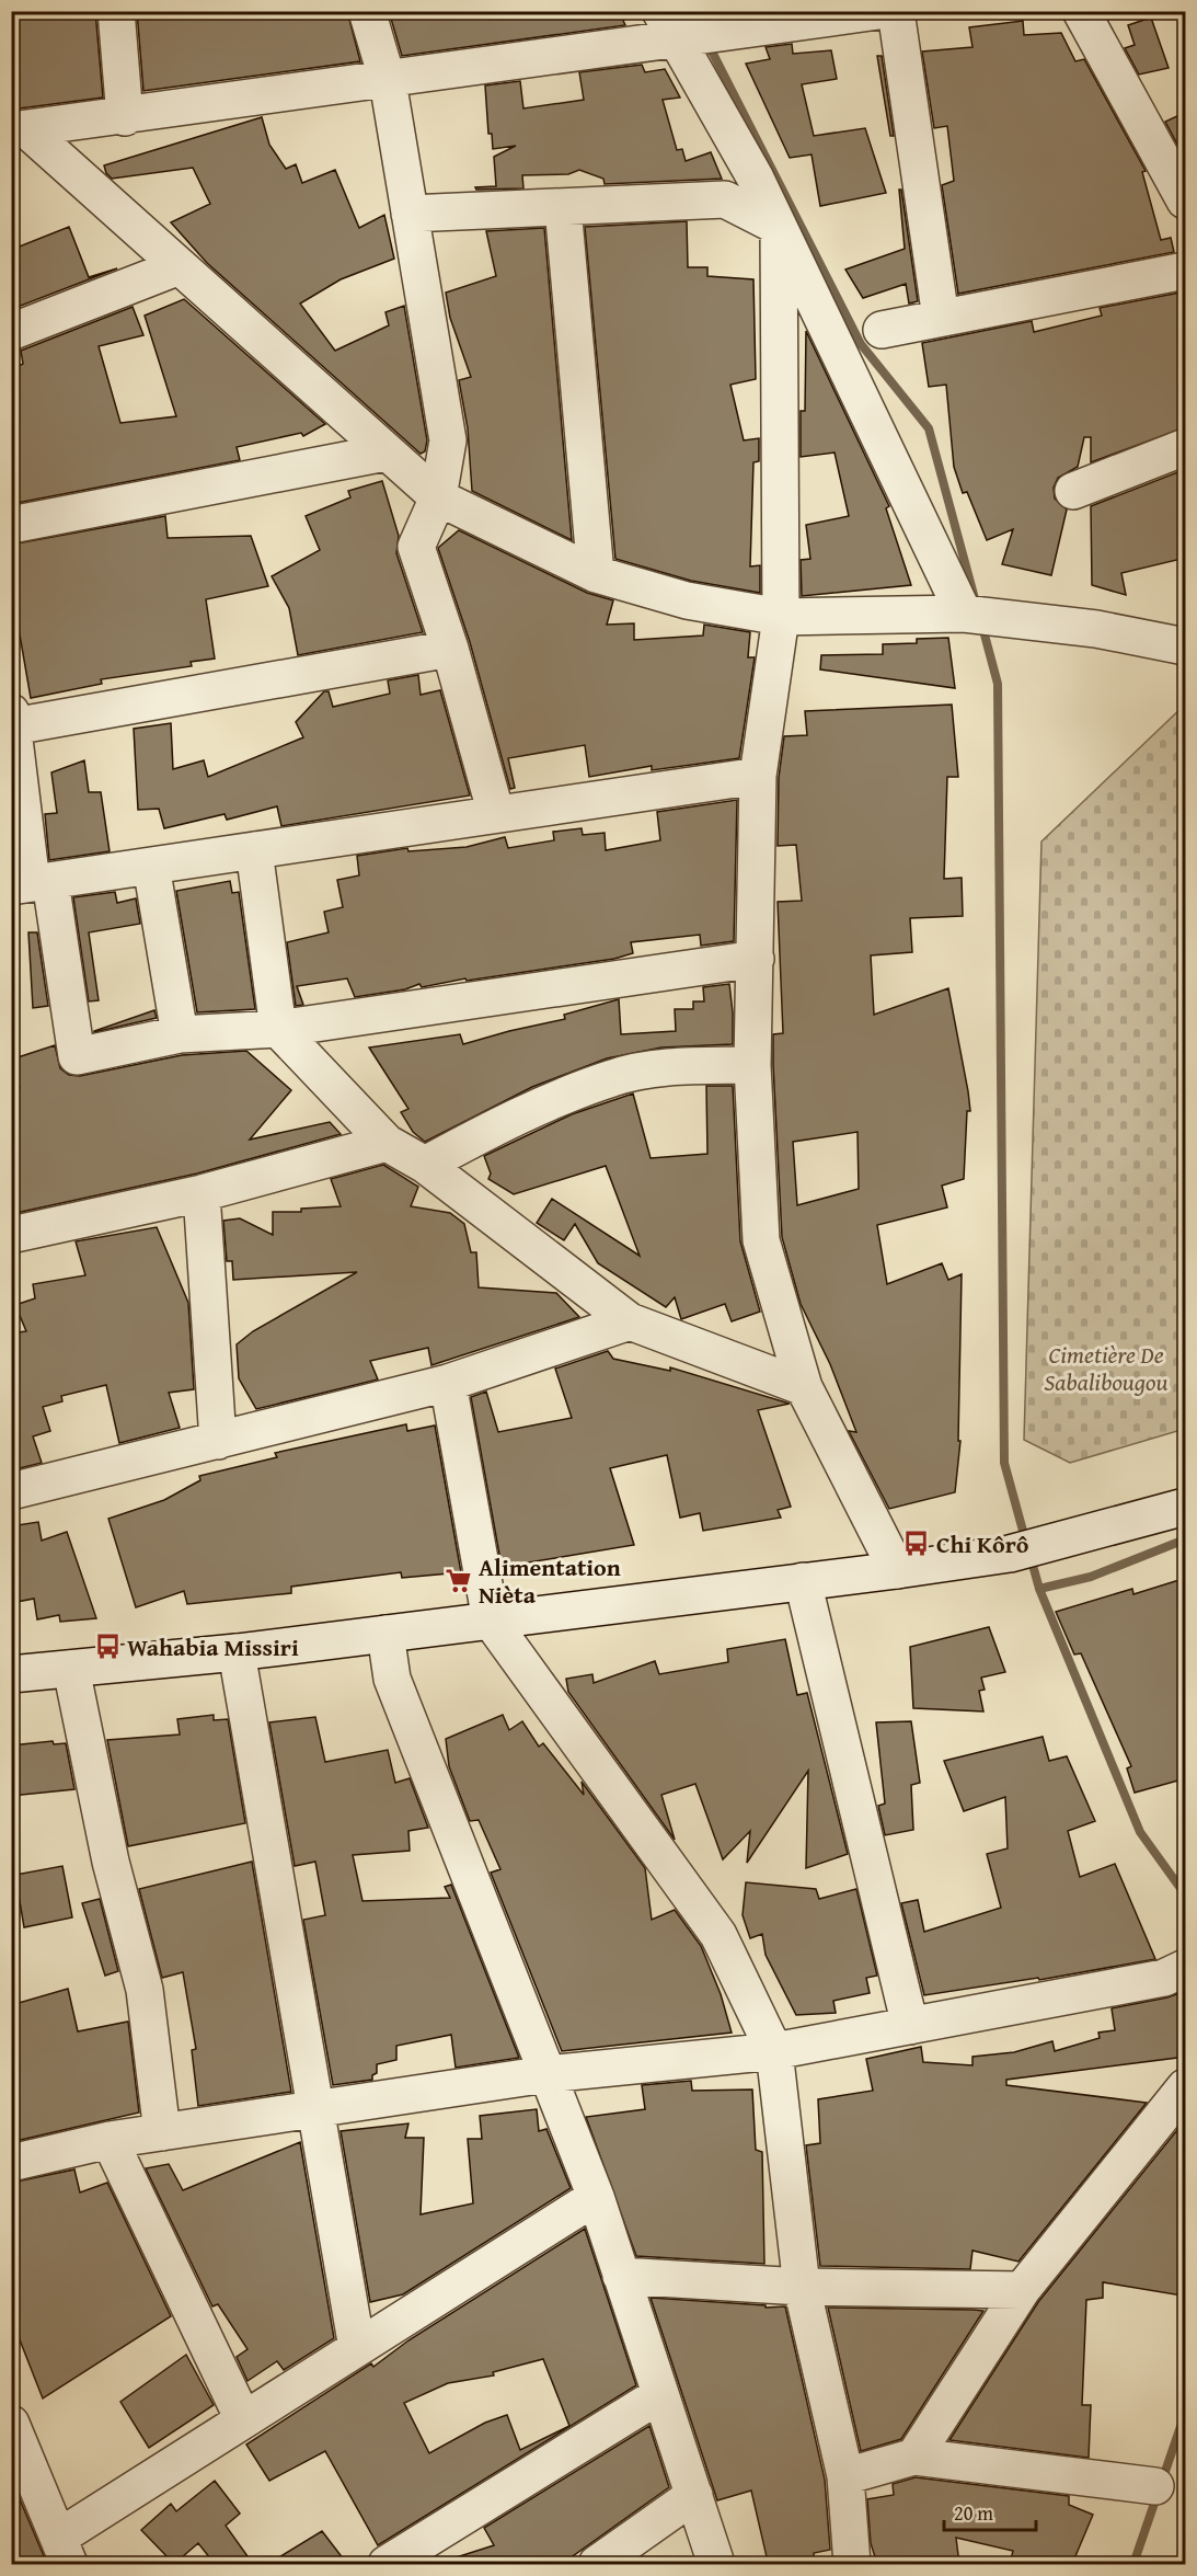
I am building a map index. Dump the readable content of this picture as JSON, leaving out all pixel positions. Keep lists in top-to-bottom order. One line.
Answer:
{"parks":["Cimetière De Sabalibougou"],"places":{"bus stop":["Chi Kôrô","Wahabia Missiri"],"supermarket":["Alimentation Nièta"]},"scale_bar":"20 m"}
